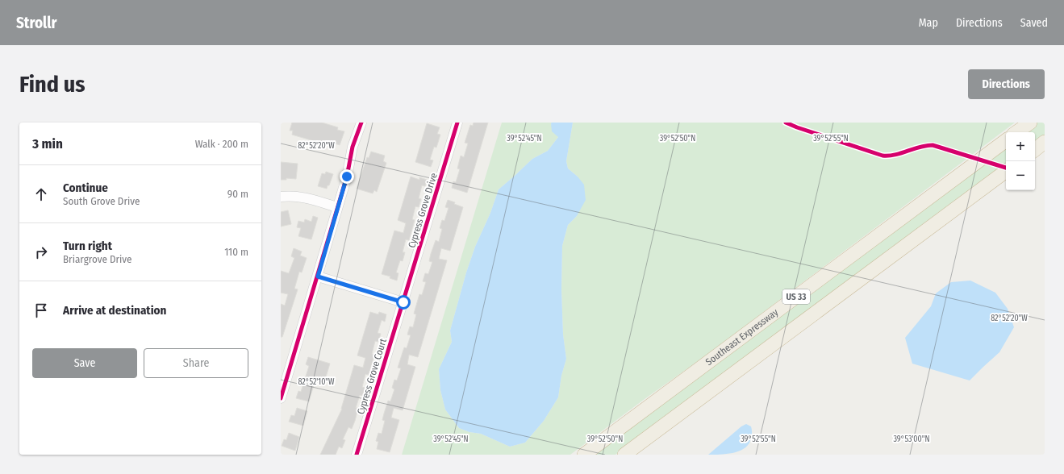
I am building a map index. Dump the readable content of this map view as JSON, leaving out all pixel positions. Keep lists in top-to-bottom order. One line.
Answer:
{"streets":{"highway":["US 33","Southeast Expressway"],"street":["Cypress Grove Drive","Cypress Grove Court"]},"crossings":[["Cypress Grove Drive","Cypress Grove Court"]],"page":{"header":"Strollr","nav":["Map","Directions","Saved"],"buttons":["Directions",["Save","Share"]],"title":"Find us","heading":["3 min","Walk · 200 m"],"map_buttons":["+","−"],"list":[["Continue","South Grove Drive","90 m"],["Turn right","Briargrove Drive","110 m"],"Arrive at destination"]},"coordinates":["39°52'45\"N","39°52'50\"N","39°52'55\"N","82°52'20\"W","82°52'10\"W","39°53'00\"N"]}
